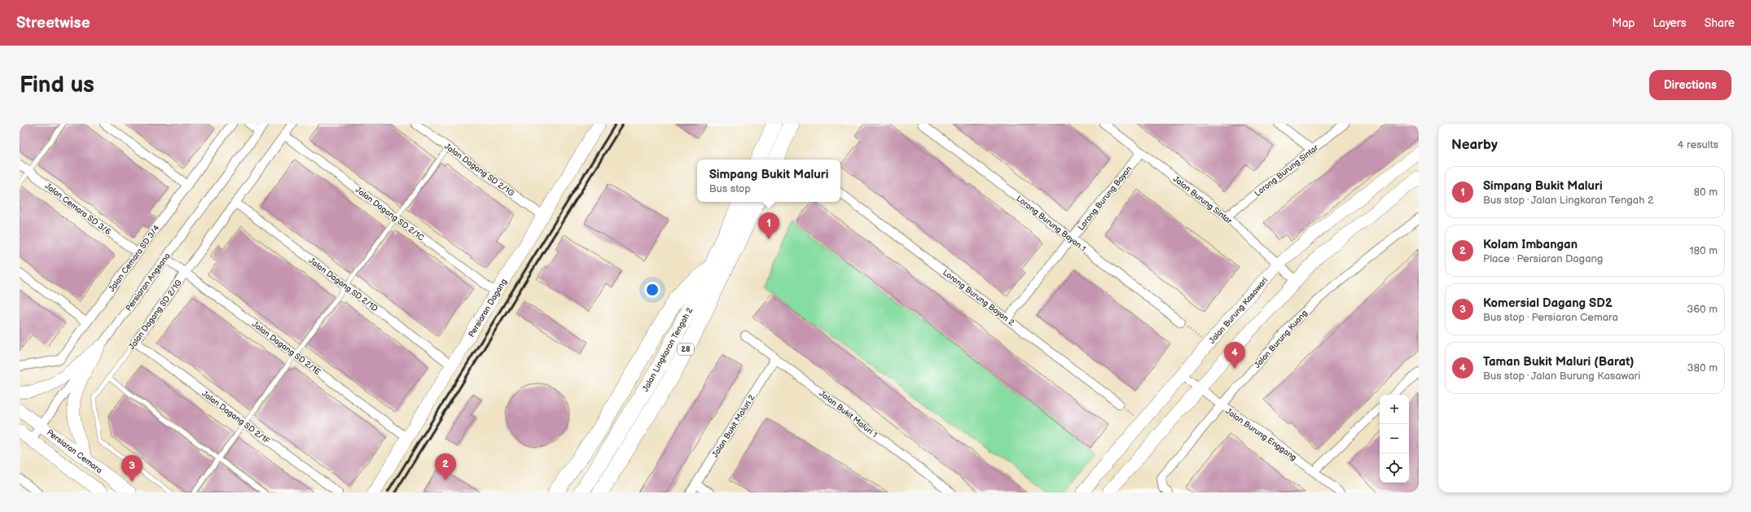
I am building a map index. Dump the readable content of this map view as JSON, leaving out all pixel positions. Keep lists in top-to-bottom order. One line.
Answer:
{"streets":{"highway":["Jalan Lingkaran Tengah 2","28"],"street":["Jalan Dagang SD 2/1G","Lorong Burung Sintar","Lorong Burung Bayan","Jalan Burung Sintar","Jalan Cemara SD 3/6","Jalan Dagang SD 2/1C","Lorong Burung Bayan 1","Jalan Cemara SD 3/4","Persiaran Angsana","Jalan Dagang SD 2/1D","Lorong Burung Bayan 2","Persiaran Dagang","Jalan Burung Kasawari","Jalan Burung Kuang","Jalan Dagang SD 2/1E","Jalan Bukit Maluri 1","Jalan Dagang SD 2/1F","Jalan Bukit Maluri 2","Jalan Burung Enggang","Persiaran Cemara"]},"crossings":[["Jalan Dagang SD 2/1G","Jalan Dagang SD 2/1C"],["Jalan Dagang SD 2/1G","Jalan Dagang SD 2/1D"],["Jalan Dagang SD 2/1G","Persiaran Dagang"],["Jalan Dagang SD 2/1G","Jalan Dagang SD 2/1E"],["Jalan Dagang SD 2/1G","Jalan Dagang SD 2/1F"],["Lorong Burung Sintar","Jalan Burung Sintar"],["Lorong Burung Bayan","Jalan Burung Sintar"],["Lorong Burung Bayan","Lorong Burung Bayan 1"],["Lorong Burung Bayan","Lorong Burung Bayan 2"],["Jalan Burung Sintar","Jalan Burung Kasawari"],["Jalan Cemara SD 3/6","Jalan Cemara SD 3/4"],["Jalan Dagang SD 2/1C","Persiaran Dagang"],["Persiaran Angsana","Jalan Dagang SD 2/1E"],["Persiaran Angsana","Persiaran Cemara"],["Jalan Dagang SD 2/1D","Persiaran Dagang"],["Persiaran Dagang","Jalan Dagang SD 2/1E"],["Jalan Burung Kasawari","Jalan Burung Enggang"],["Jalan Burung Kuang","Jalan Burung Enggang"],["Jalan Bukit Maluri 1","Jalan Bukit Maluri 2"]],"page":{"header":"Streetwise","nav":["Map","Layers","Share"],"buttons":"Directions","title":"Find us","heading":["Nearby","4 results"],"popup":["Simpang Bukit Maluri","Bus stop"],"list":[{"mark":"1","name":"Simpang Bukit Maluri","note":"Bus stop · Jalan Lingkaran Tengah 2","value":"80 m"},{"mark":"2","name":"Kolam Imbangan","note":"Place · Persiaran Dagang","value":"180 m"},{"mark":"3","name":"Komersial Dagang SD2","note":"Bus stop · Persiaran Cemara","value":"360 m"},{"mark":"4","name":"Taman Bukit Maluri (Barat)","note":"Bus stop · Jalan Burung Kasawari","value":"380 m"}],"pins":["1","4","2","3"],"map_buttons":["+","−"]}}
